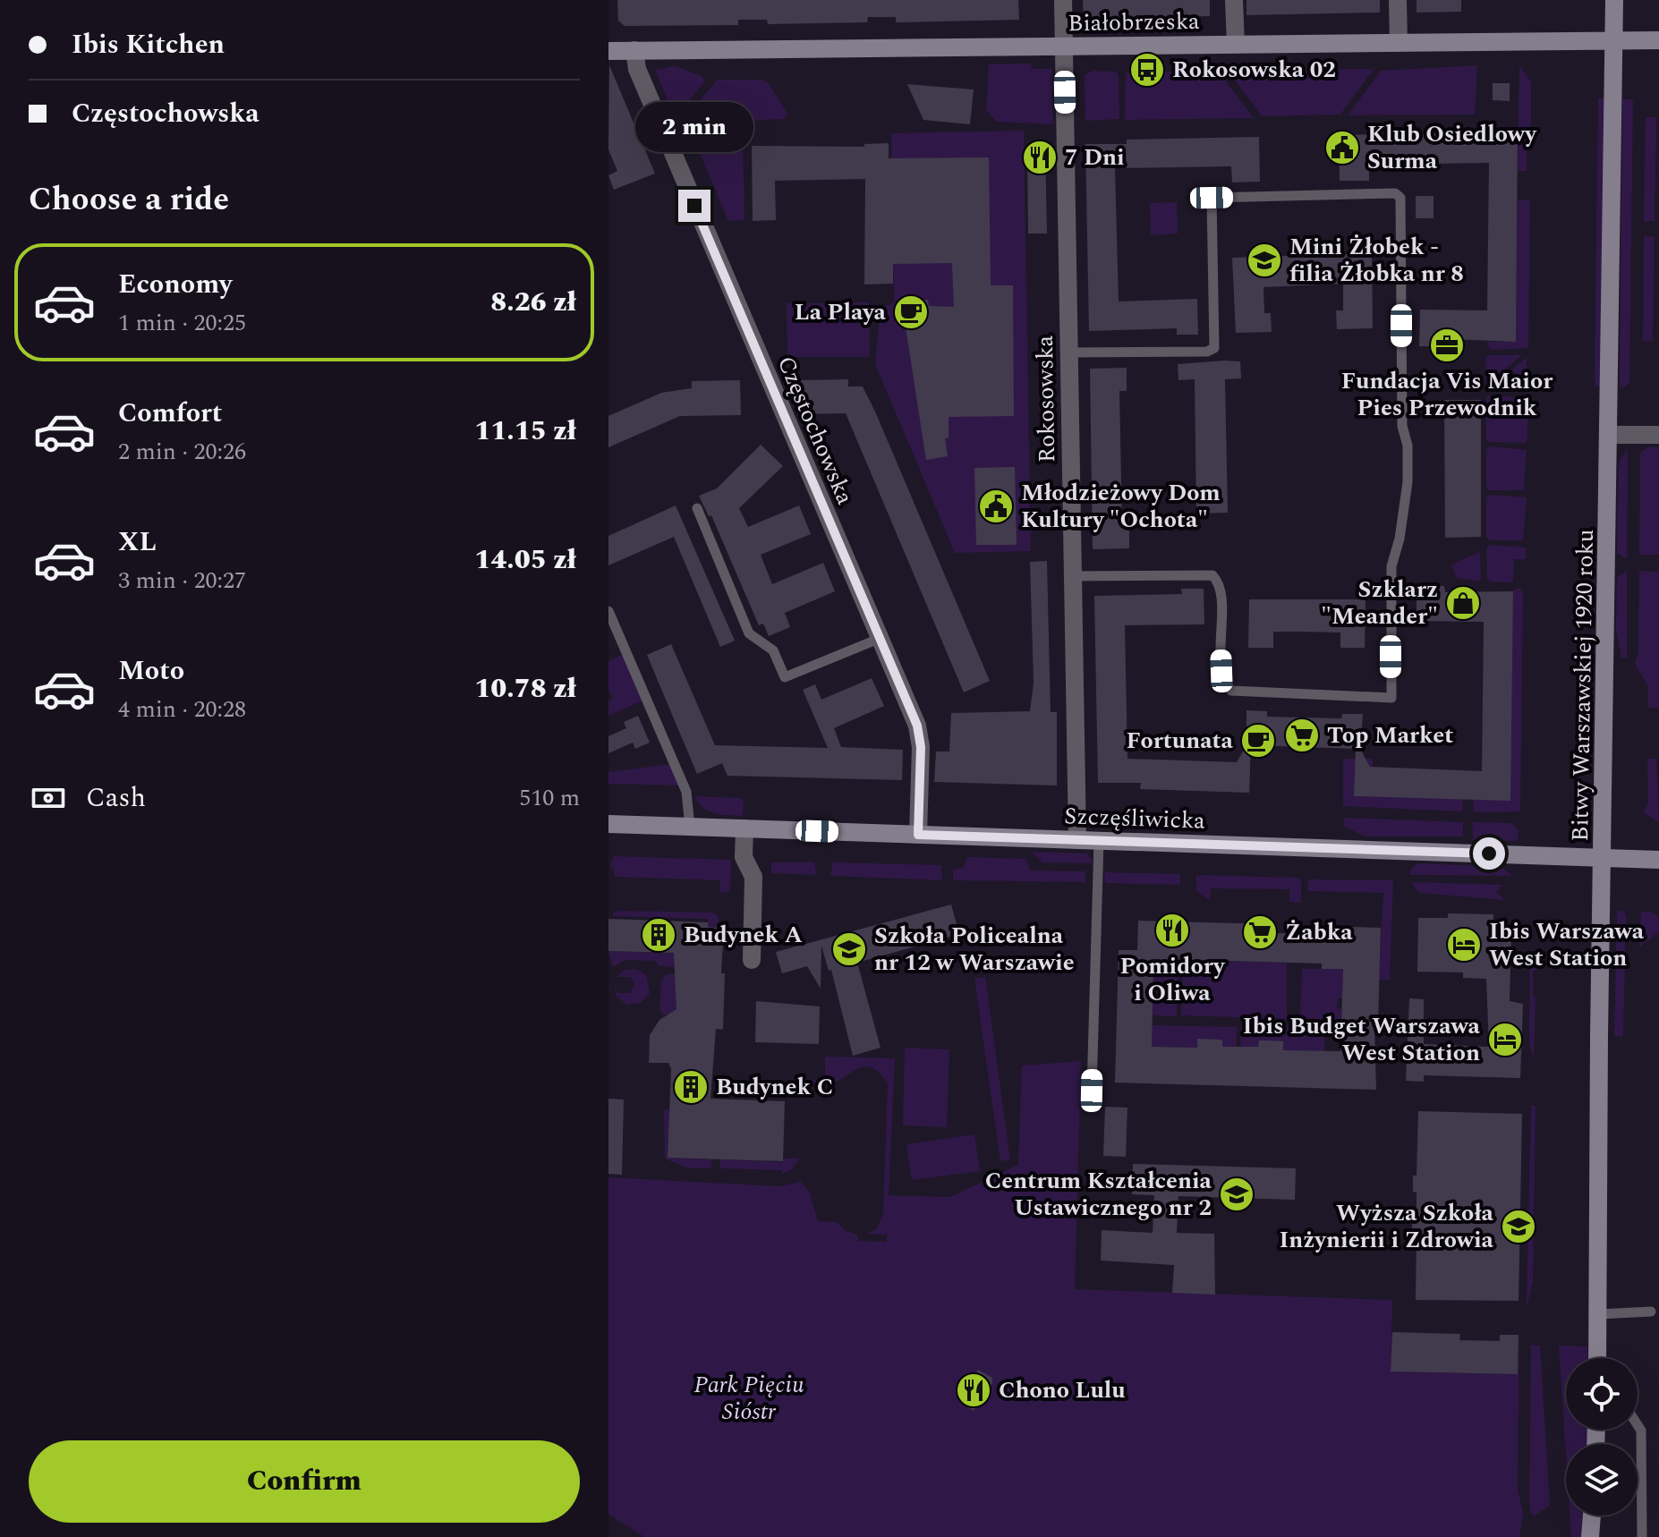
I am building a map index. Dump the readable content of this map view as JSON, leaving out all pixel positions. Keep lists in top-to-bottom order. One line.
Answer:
{"streets":{"street":["Białobrzeska","Rokosowska","Częstochowska","Bitwy Warszawskiej 1920 roku","Szczęśliwicka"]},"crossings":[["Białobrzeska","Rokosowska"],["Białobrzeska","Częstochowska"],["Białobrzeska","Bitwy Warszawskiej 1920 roku"],["Rokosowska","Szczęśliwicka"],["Częstochowska","Szczęśliwicka"],["Bitwy Warszawskiej 1920 roku","Szczęśliwicka"]],"parks":["Park Pięciu Sióstr"],"places":{"bus stop":["Rokosowska 02"],"public building":["Klub Osiedlowy Surma","Młodzieżowy Dom Kultury \"Ochota\""],"restaurant":["7 Dni","Pomidory i Oliwa","Chono Lulu"],"school or university":["Mini Żłobek - filia Żłobka nr 8","Szkoła Policealna nr 12 w Warszawie","Centrum Kształcenia Ustawicznego nr 2","Wyższa Szkoła Inżynierii i Zdrowia"],"cafe":["La Playa","Fortunata"],"office":["Fundacja Vis Maior Pies Przewodnik"],"shop":["Szklarz \"Meander\""],"supermarket":["Top Market","Żabka"],"building":["Budynek A","Budynek C"],"hotel":["Ibis Warszawa West Station","Ibis Budget Warszawa West Station"]},"page":{"banner":["Ibis Kitchen","Częstochowska"],"bubble":"2 min","heading":"Choose a ride","list":[{"name":"Economy","note":"1 min · 20:25","value":"8.26 zł"},{"name":"Comfort","note":"2 min · 20:26","value":"11.15 zł"},{"name":"XL","note":"3 min · 20:27","value":"14.05 zł"},{"name":"Moto","note":"4 min · 20:28","value":"10.78 zł"}],"pay":["Cash","510 m"],"buttons":"Confirm"}}
